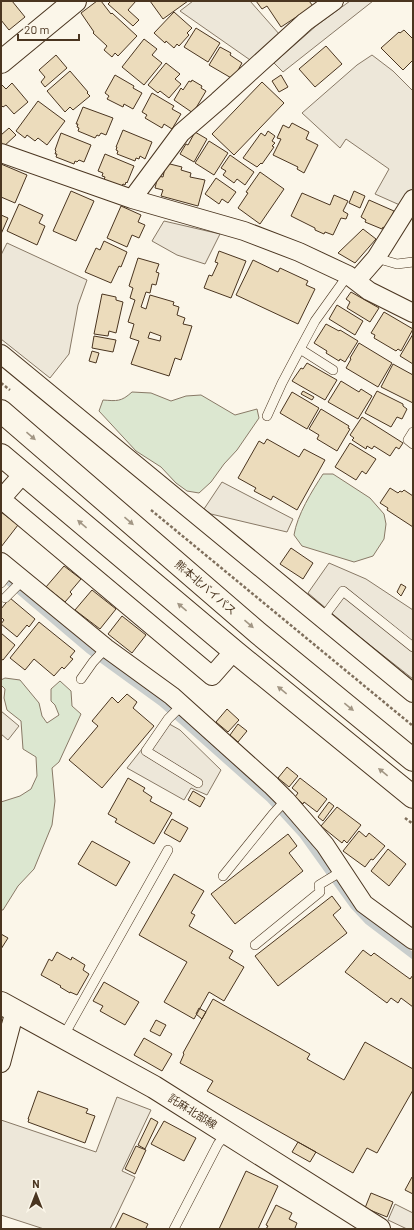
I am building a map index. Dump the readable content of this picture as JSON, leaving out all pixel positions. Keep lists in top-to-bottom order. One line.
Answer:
{"streets":{"main road":["熊本北バイパス","託麻北部線"]},"scale_bar":"20 m","north":"top"}
